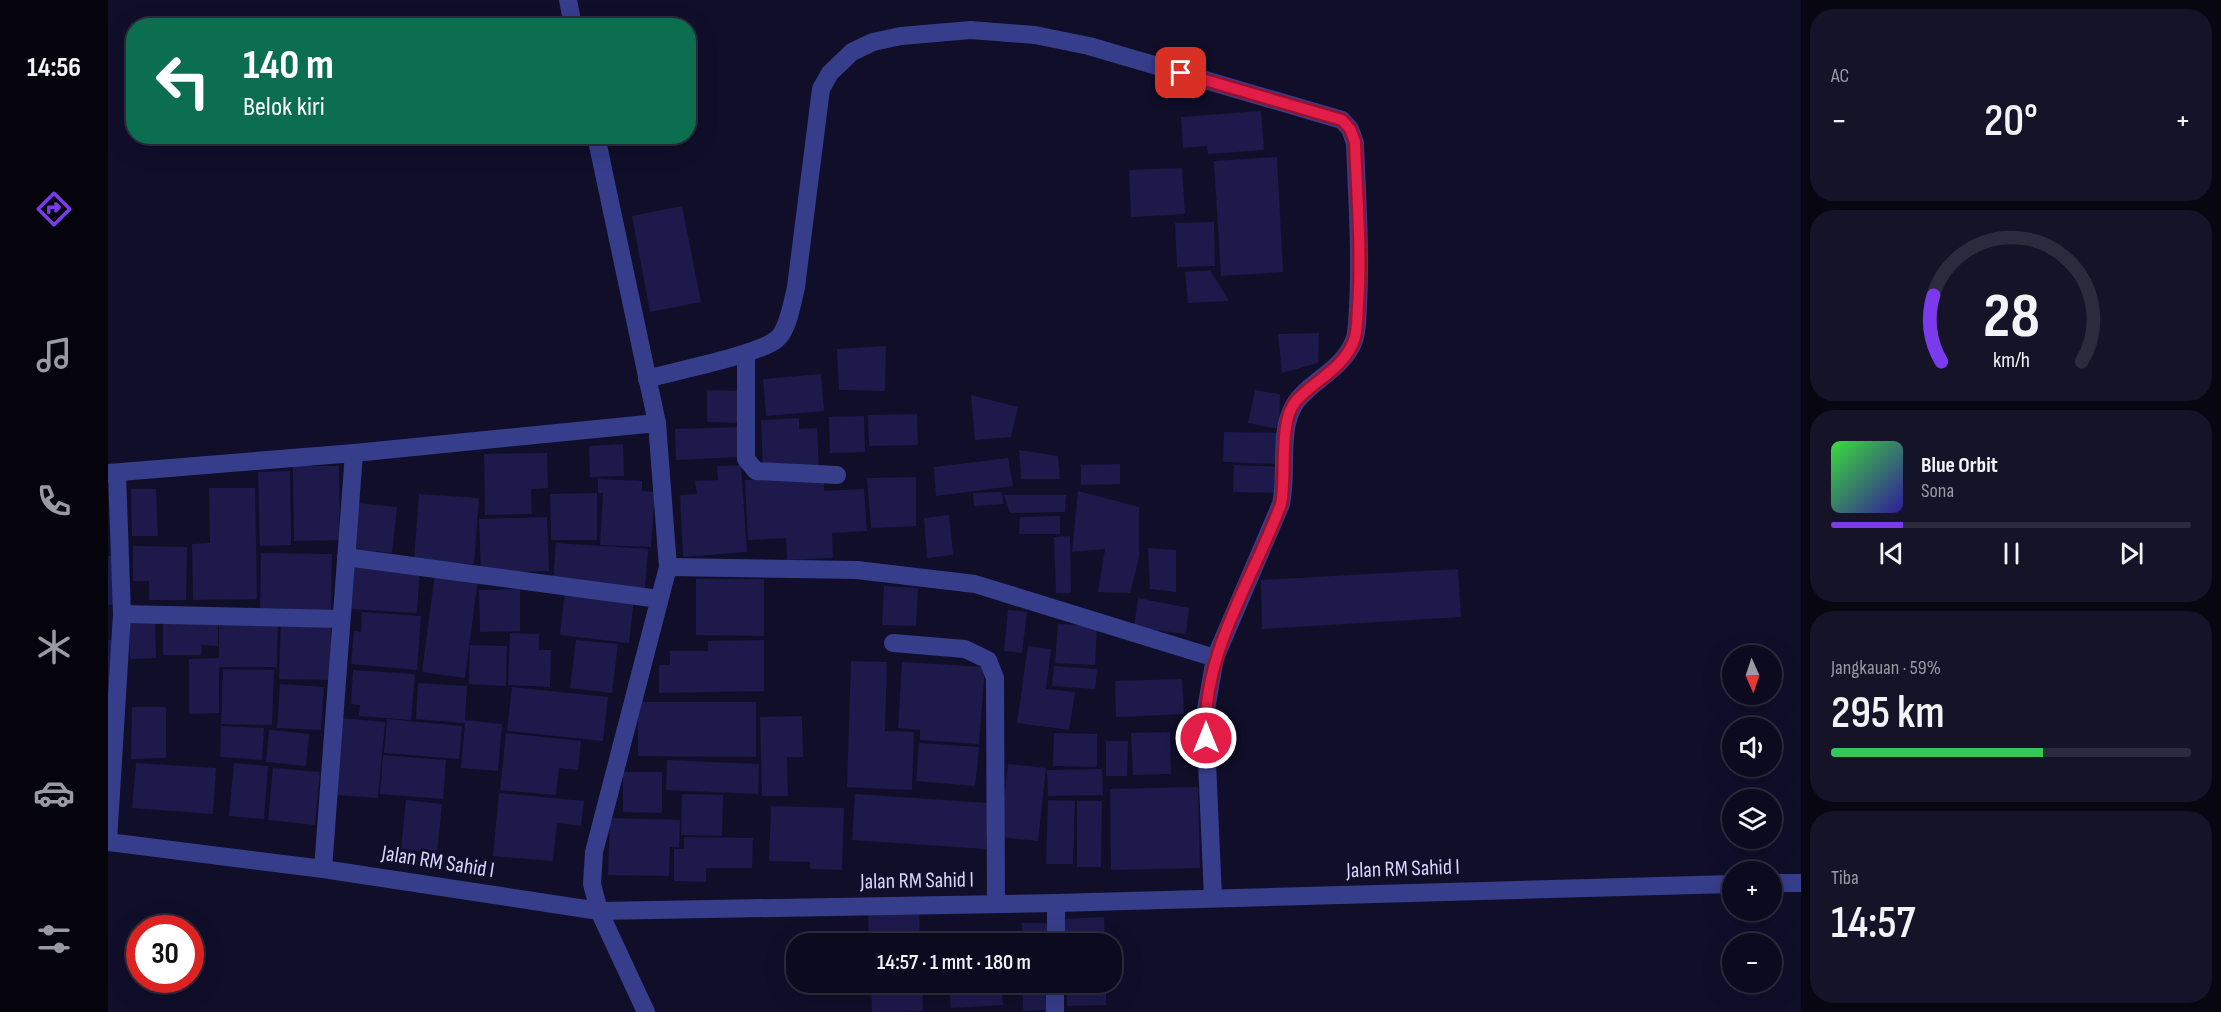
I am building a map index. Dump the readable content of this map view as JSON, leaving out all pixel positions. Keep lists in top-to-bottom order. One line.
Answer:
{"streets":{"street":["Jalan RM Sahid I"]},"north":"bottom","page":{"tabs":"14:56","tile":["AC",["Jangkauan · 59%","295 km"],["Tiba","14:57"]],"turn":["140 m","Belok kiri"],"heat":["−","20°","+"],"song":["Blue Orbit","Sona"],"map_buttons":["+","−"],"limit":"30","trip":"14:57 · 1 mnt · 180 m","gauge":["28","km/h"]}}
